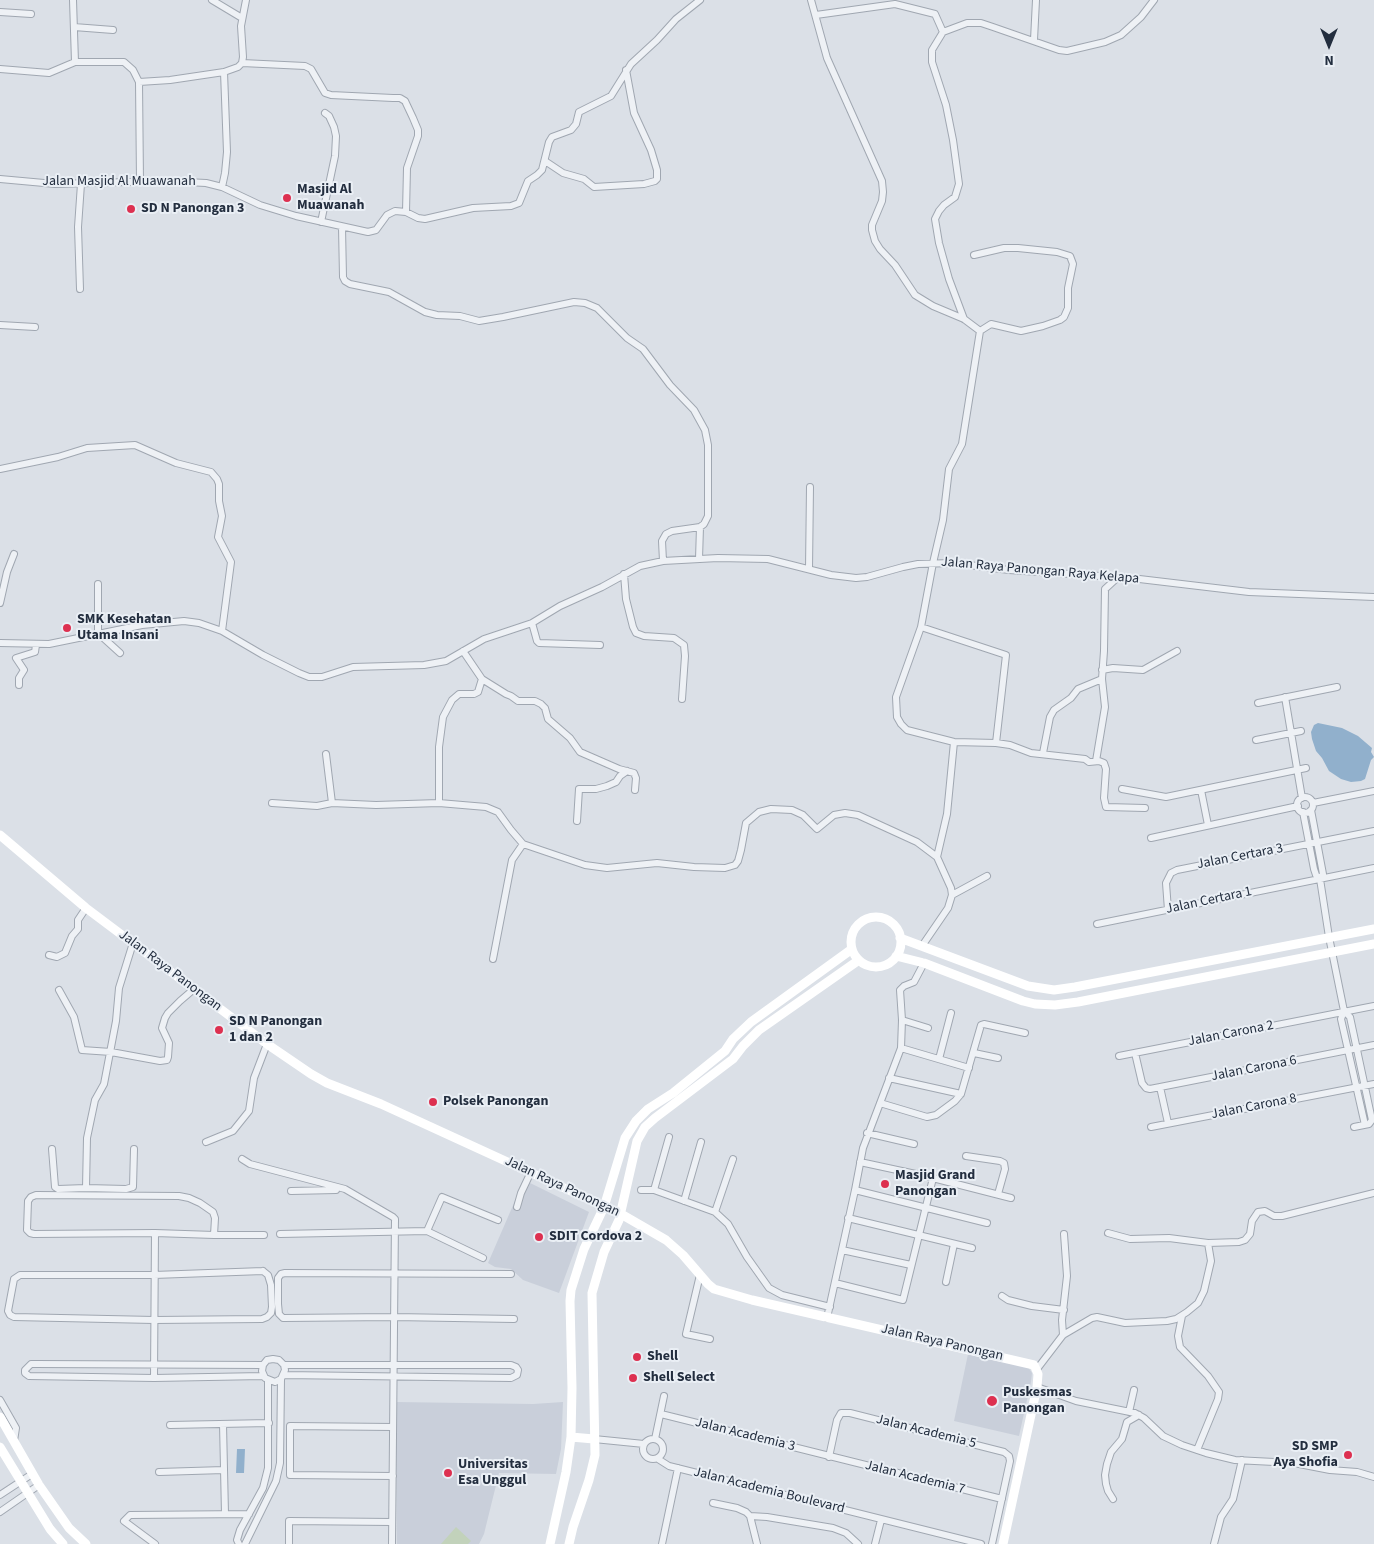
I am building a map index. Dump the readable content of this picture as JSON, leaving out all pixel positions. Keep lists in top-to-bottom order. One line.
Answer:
{"streets":{"street":["Jalan Masjid Al Muawanah","Jalan Raya Panongan Raya Kelapa","Jalan Certara 3","Jalan Certara 1","Jalan Raya Panongan","Jalan Carona 2","Jalan Carona 6","Jalan Carona 8","Jalan Academia 5","Jalan Academia 3","Jalan Academia 7","Jalan Academia Boulevard"]},"crossings":[["Jalan Certara 3","Jalan Certara 1"],["Jalan Academia 5","Jalan Academia 3"],["Jalan Academia 5","Jalan Academia 7"],["Jalan Academia 3","Jalan Academia 7"]],"places":["Masjid Al Muawanah","SD N Panongan 3","SMK Kesehatan Utama Insani","SD N Panongan 1 dan 2","Polsek Panongan","Masjid Grand Panongan","SDIT Cordova 2","Shell","Shell Select","Puskesmas Panongan","SD SMP Aya Shofia","Universitas Esa Unggul"],"north":"bottom"}
